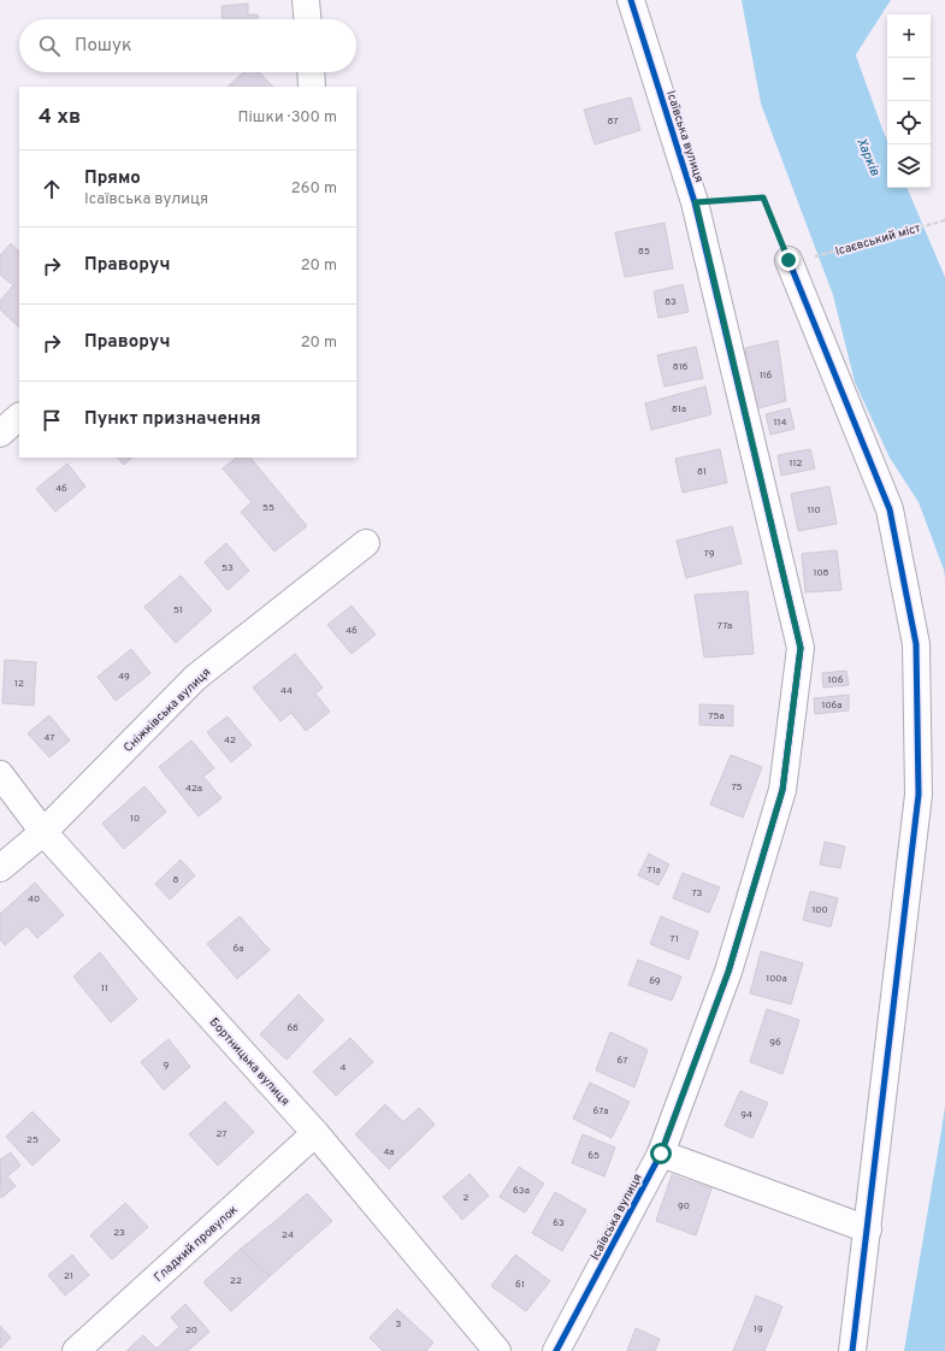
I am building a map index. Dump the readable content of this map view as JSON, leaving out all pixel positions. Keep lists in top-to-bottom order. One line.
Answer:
{"streets":{"street":["Ісаївська вулиця","Сніжківська вулиця","Бортницька вулиця","Гладкий провулок"],"path":["Ісаєвський міст"]},"crossings":[["Сніжківська вулиця","Бортницька вулиця"],["Бортницька вулиця","Гладкий провулок"]],"water":["Харків"],"house_numbers":["87","85","83","81б","116","81а","114","112","81","46","55","110","79","53","108","51","77а","46","49","106","12","44","106а","75а","47","42","75","42а","10","71а","8","73","40","100","71","6а","100а","69","11","6б","96","67","9","4","67а","94","27","25","4а","65","63а","2","90","63","23","24","21","22","61","3","19","20"],"page":{"map_buttons":["+","−"],"search":"Пошук","heading":["4 хв","Пішки · 300 m"],"list":[["Прямо","Ісаївська вулиця","260 m"],["Праворуч","20 m"],["Праворуч","20 m"],"Пункт призначення"]}}
